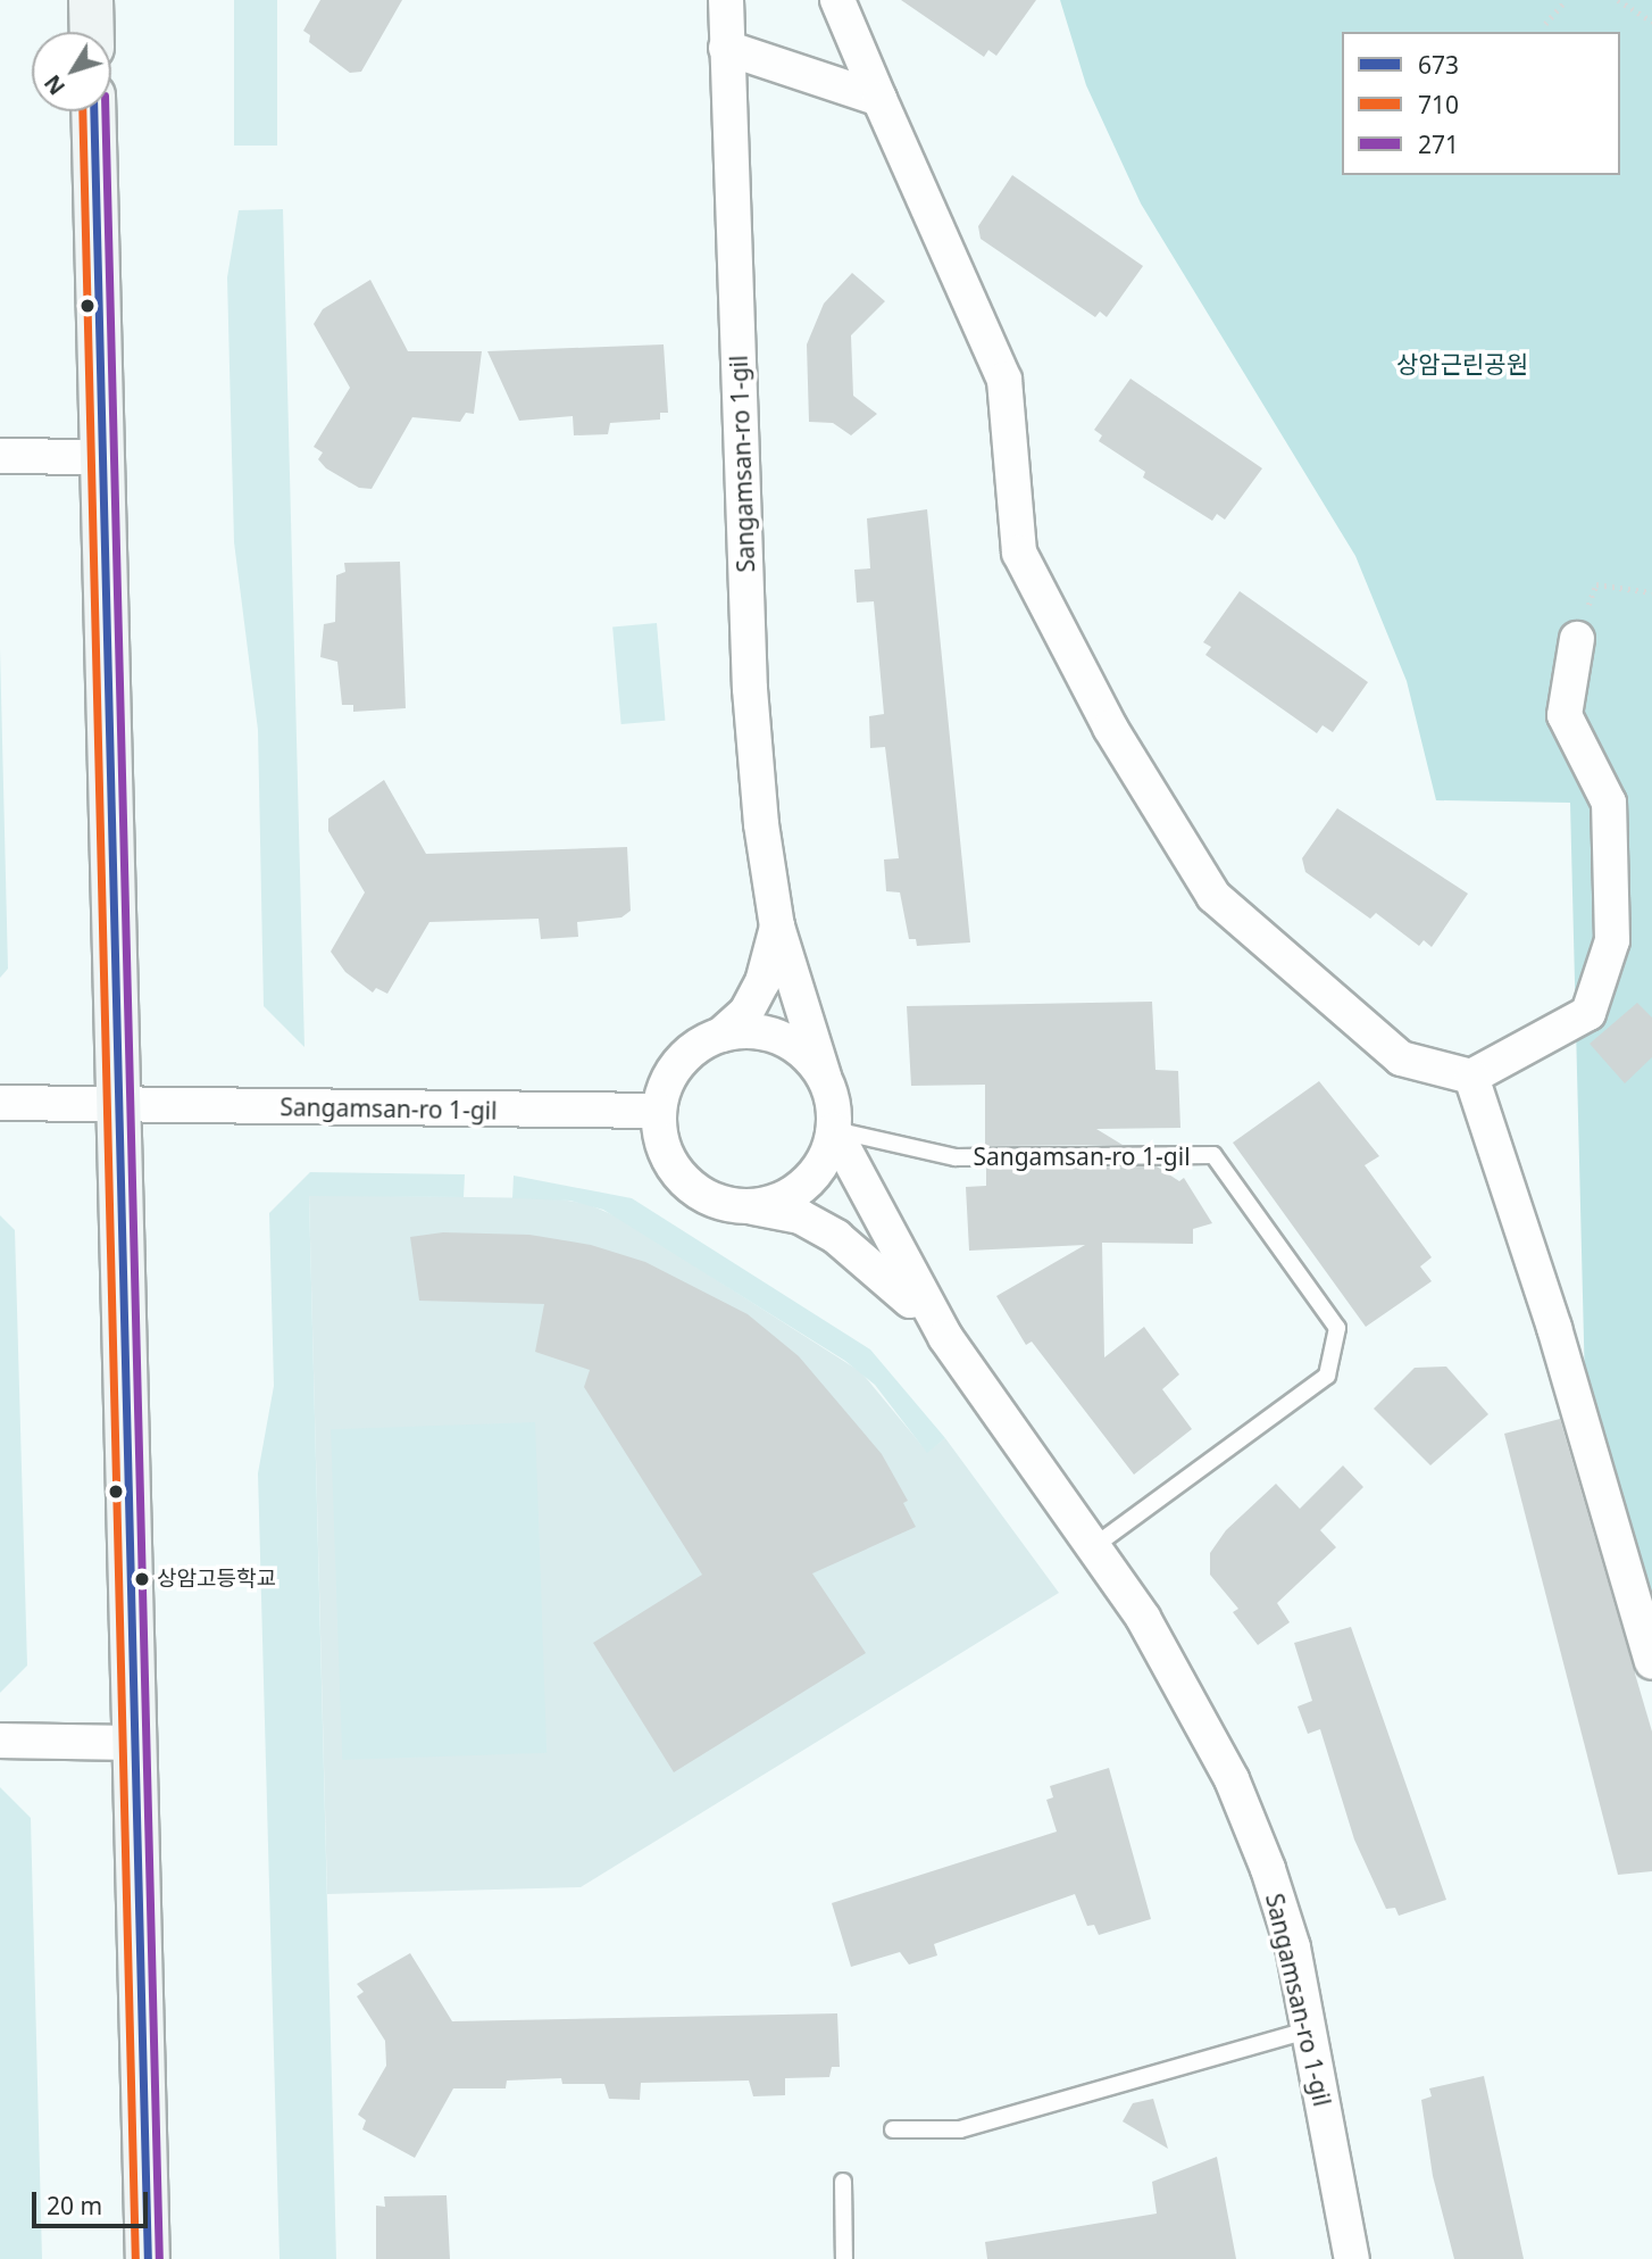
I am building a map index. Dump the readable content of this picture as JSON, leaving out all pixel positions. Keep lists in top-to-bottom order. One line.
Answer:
{"streets":{"street":["Sangamsan-ro 1-gil"]},"parks":["상암근린공원"],"places":["상암고등학교"],"lines":["transit line 673","transit line 710","transit line 271"],"legend":["673","710","271"],"scale_bar":"20 m","north":"bottom left"}
